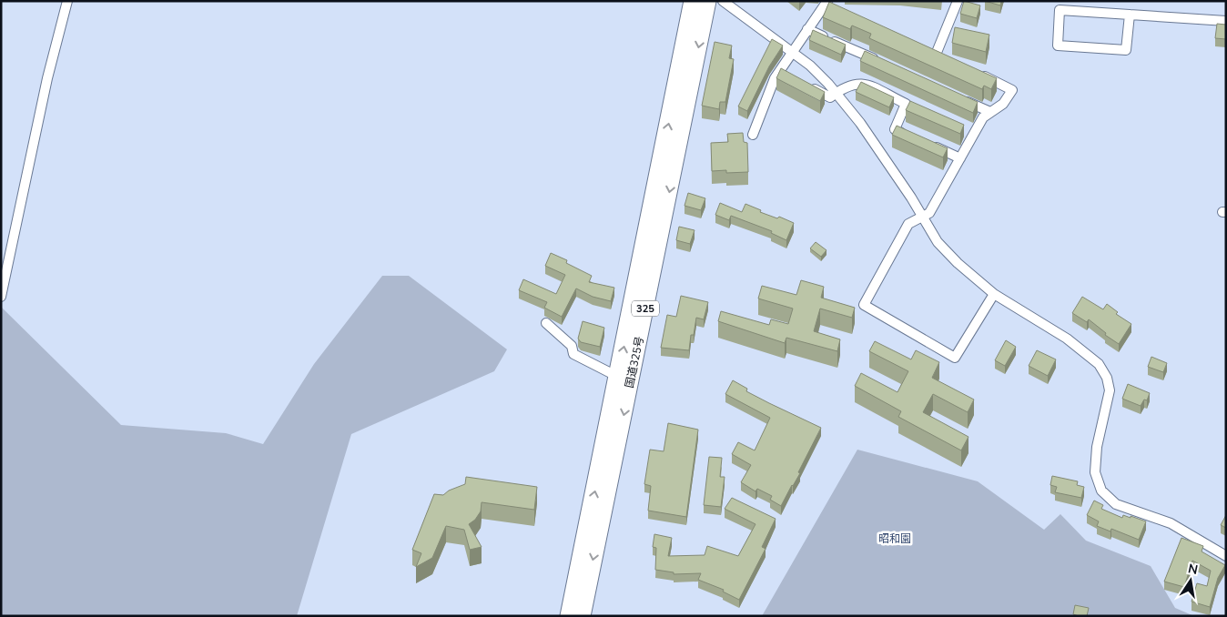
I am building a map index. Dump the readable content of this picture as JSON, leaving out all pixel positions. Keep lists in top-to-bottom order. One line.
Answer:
{"streets":{"highway":["325","国道325号"]},"parks":["昭和園"],"north":"top"}
